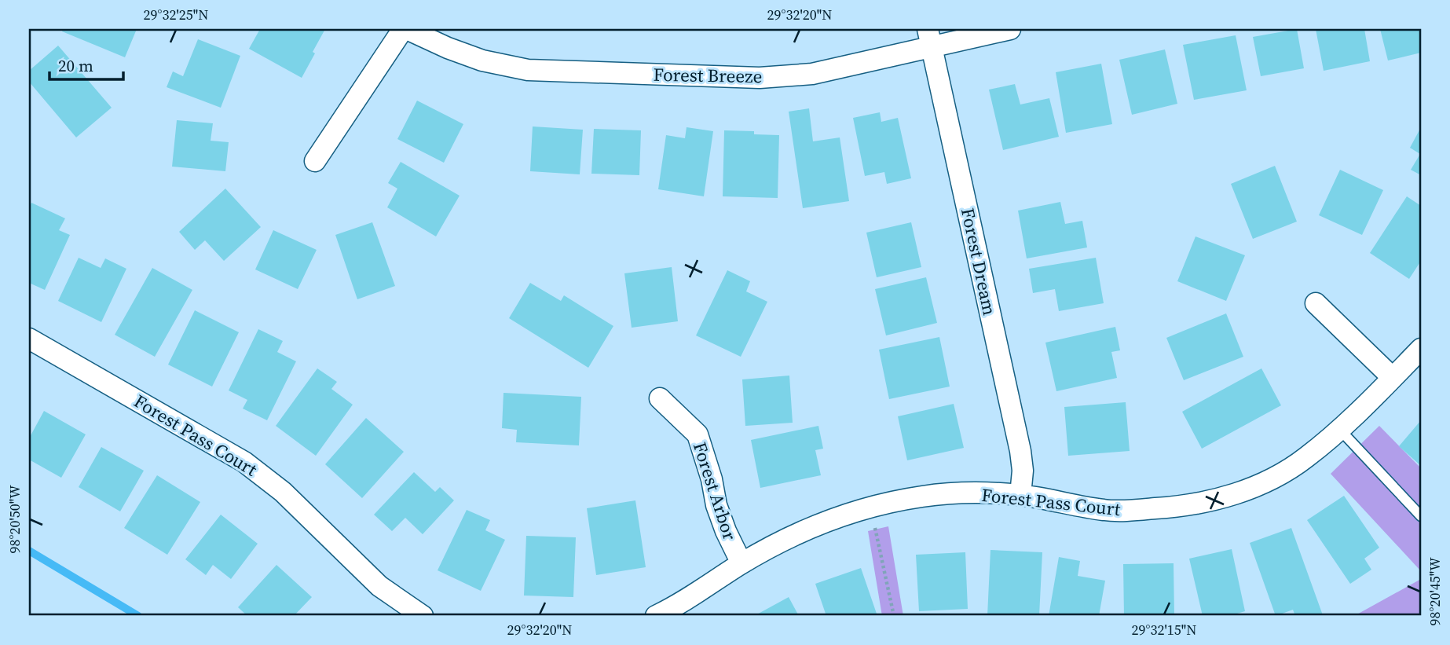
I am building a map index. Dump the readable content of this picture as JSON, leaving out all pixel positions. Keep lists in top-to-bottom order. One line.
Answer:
{"streets":{"street":["Forest Breeze","Forest Dream","Forest Pass Court","Forest Arbor"]},"crossings":[["Forest Breeze","Forest Dream"],["Forest Dream","Forest Pass Court"],["Forest Pass Court","Forest Arbor"]],"scale_bar":"20 m","coordinates":["29°32'25\"N","29°32'20\"N","98°20'50\"W","98°20'45\"W","29°32'15\"N"]}
